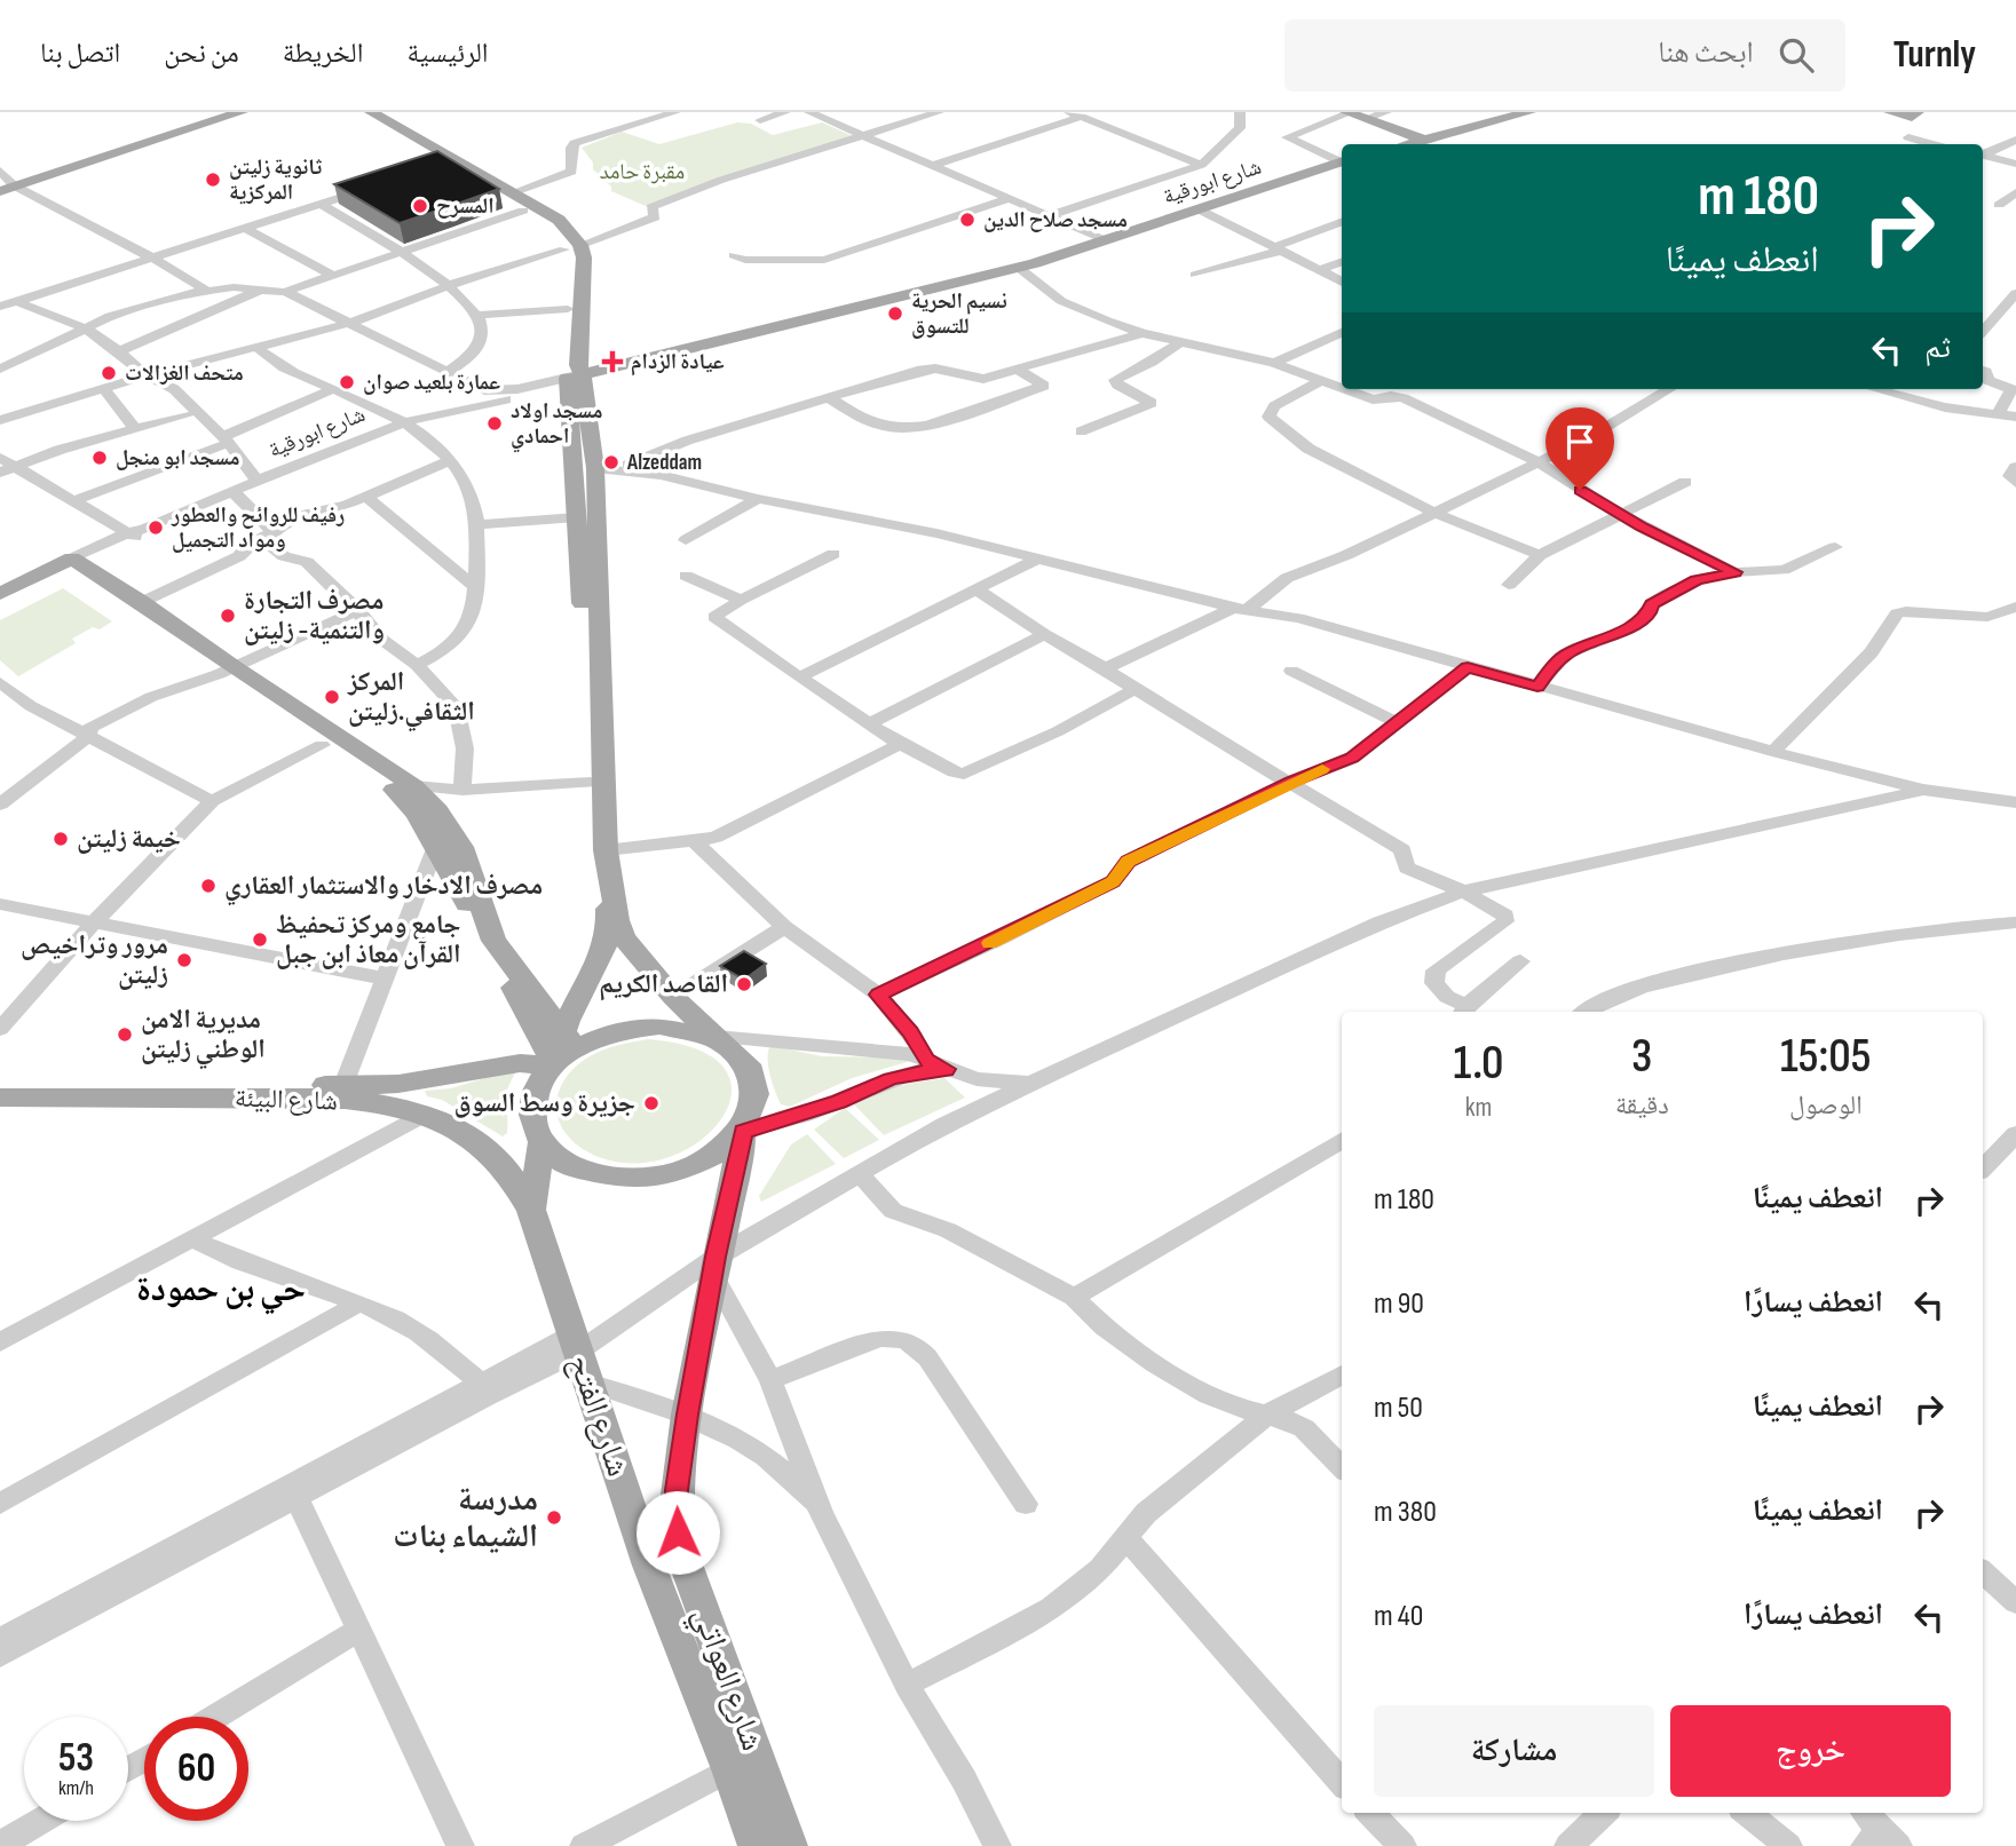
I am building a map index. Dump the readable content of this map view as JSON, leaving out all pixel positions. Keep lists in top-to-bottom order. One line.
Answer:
{"streets":{"main road":["شارع ابورقية","شارع البيئة","شارع الفتح","شارع العواتي"]},"crossings":[["شارع البيئة","شارع الفتح"],["شارع البيئة","شارع العواتي"]],"districts":["حي بن حمودة"],"parks":["مقبرة حامد"],"places":{"other":["ثانوية زليتن المركزية","المسرح","مسجد صلاح الدين","نسيم الحرية للتسوق","متحف الغزالات","عمارة بلعيد صوان","مسجد اولاد احمادي","مسجد ابو منجل","Alzeddam","رفيف للروائح والعطور ومواد التجميل","مصرف التجارة والتنمية- زليتن","المركز الثقافي.زليتن","خيمة زليتن","مصرف اﻻدخار واﻻستثمار العقاري","جامع ومركز تحفيظ القرآن معاذ ابن جبل","مرور وتراخيص زليتن","القاصد الكريم","مديرية الامن الوطني زليتن","جزيرة وسط السوق","مدرسة الشيماء بنات"],"health":["عيادة الزدام"]},"page":{"header":"Turnly","search":"ابحث هنا","nav":["الرئيسية","الخريطة","من نحن","اتصل بنا"],"turn":["180 m","انعطف يمينًا"],"then":"ثم","eta":["15:05","الوصول","3","دقيقة","1.0","km"],"list":[{"name":"انعطف يمينًا","value":"180 m"},{"name":"انعطف يسارًا","value":"90 m"},{"name":"انعطف يمينًا","value":"50 m"},{"name":"انعطف يمينًا","value":"380 m"},{"name":"انعطف يسارًا","value":"40 m"}],"buttons":["خروج","مشاركة"],"speed":"53 km/h","limit":"60"}}
